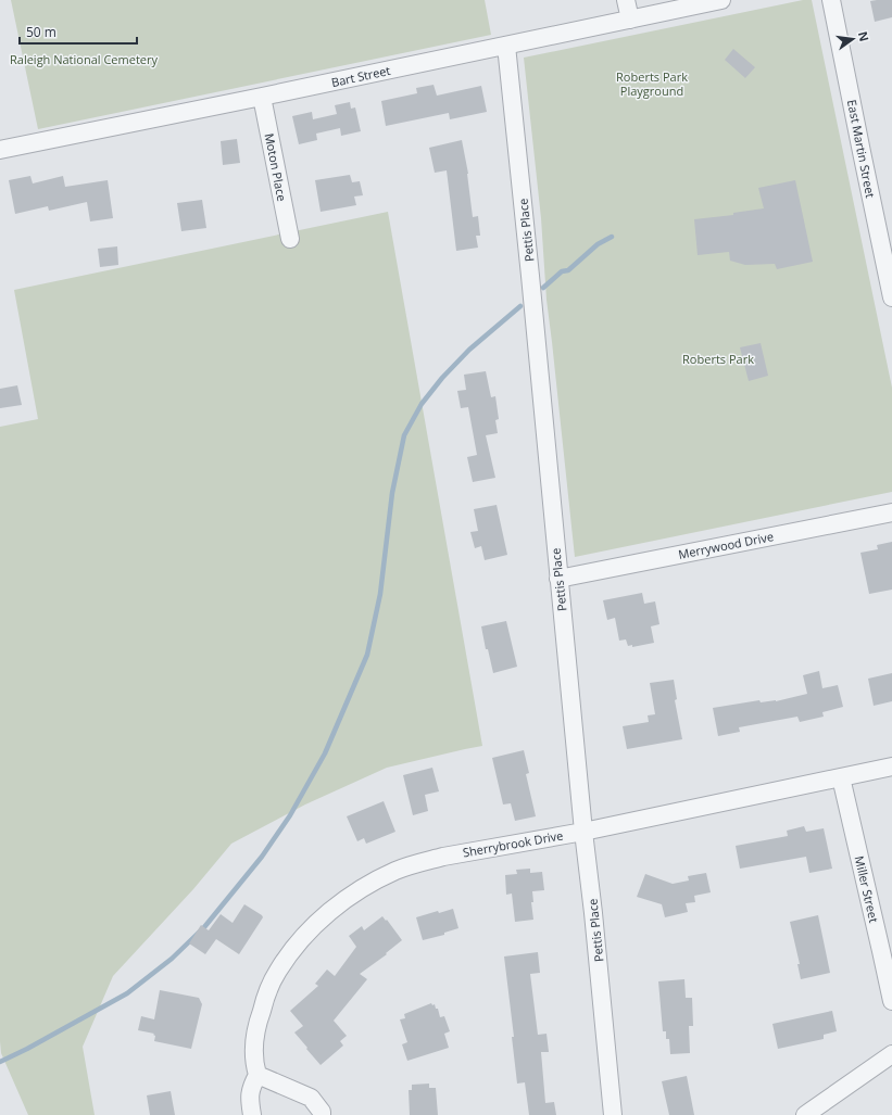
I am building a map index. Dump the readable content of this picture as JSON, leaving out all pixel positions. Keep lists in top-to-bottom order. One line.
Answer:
{"streets":{"street":["Bart Street","East Martin Street","Moton Place","Pettis Place","Merrywood Drive","Sherrybrook Drive","Miller Street"]},"crossings":[["Bart Street","Moton Place"],["Bart Street","Pettis Place"],["Pettis Place","Merrywood Drive"],["Pettis Place","Sherrybrook Drive"],["Sherrybrook Drive","Miller Street"]],"parks":["Raleigh National Cemetery","Roberts Park Playground","Roberts Park"],"scale_bar":"50 m","north":"right"}
